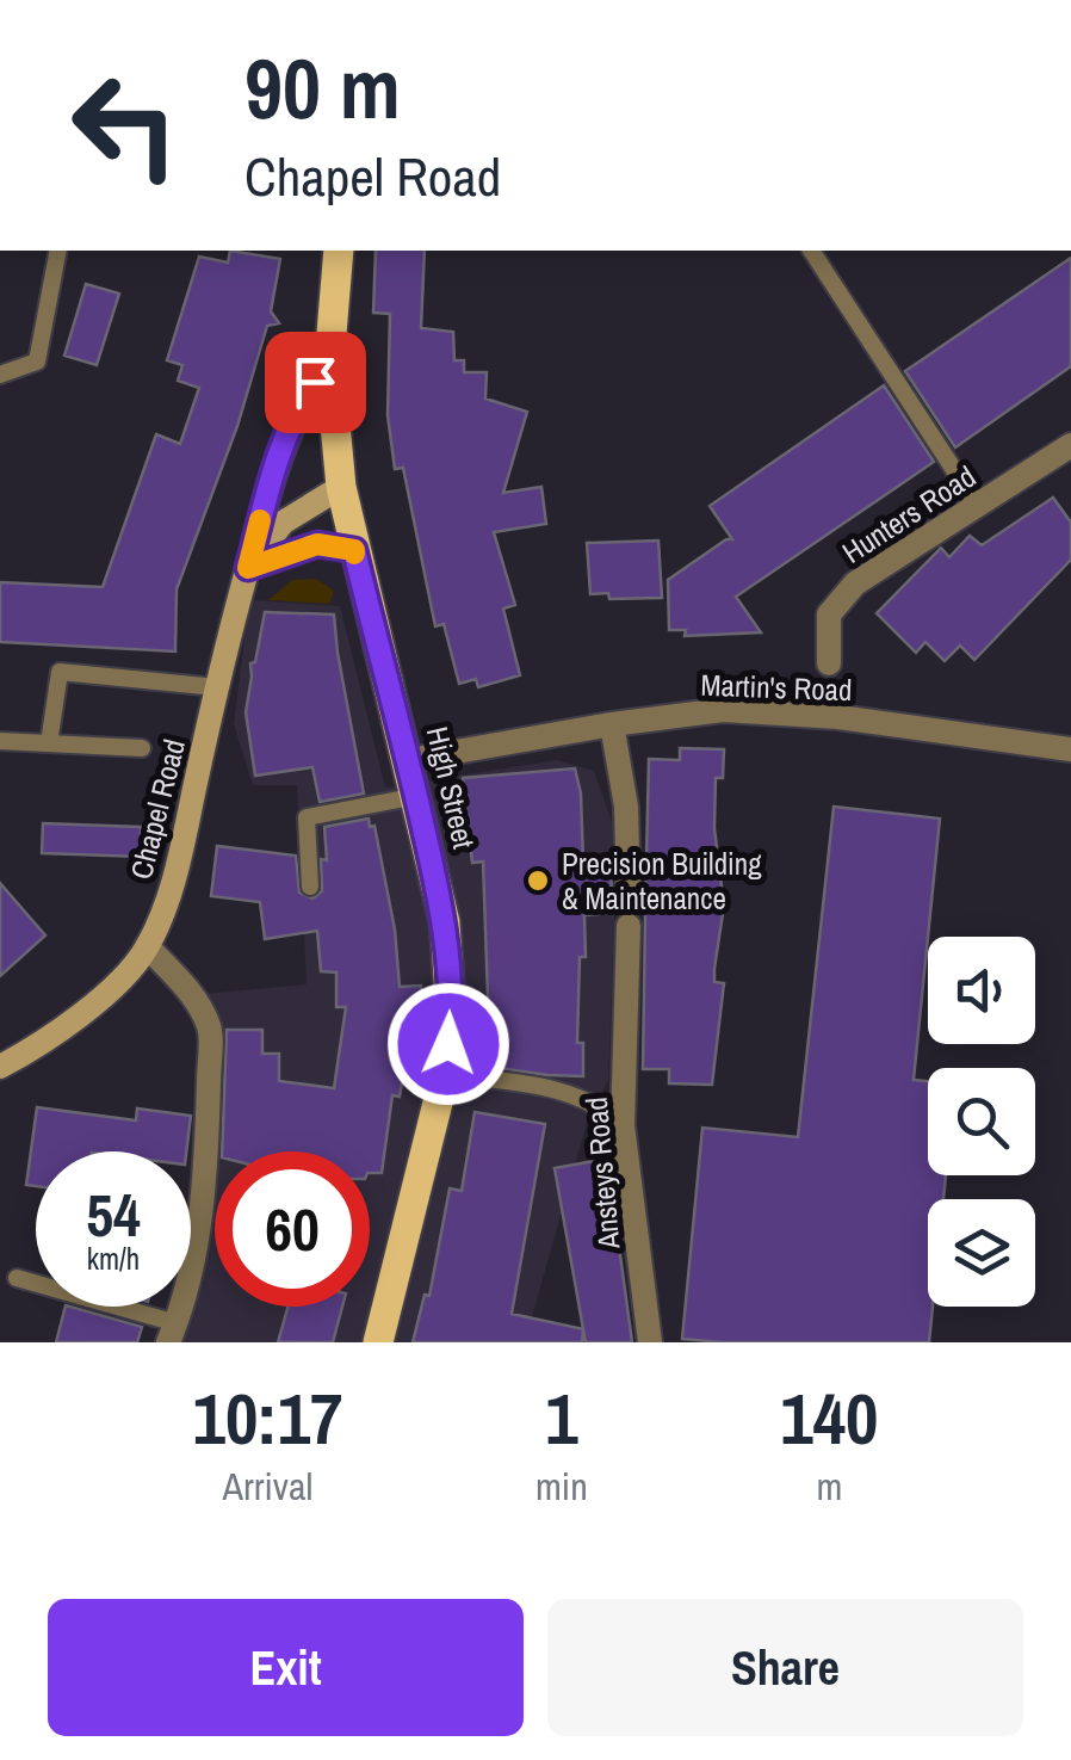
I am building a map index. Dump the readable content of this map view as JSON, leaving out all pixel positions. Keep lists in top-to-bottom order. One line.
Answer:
{"streets":{"main road":["High Street","Chapel Road"],"street":["Hunters Road","Martin's Road","Ansteys Road"]},"crossings":[["Martin's Road","High Street"],["High Street","Chapel Road"]],"places":["Precision Building & Maintenance"],"page":{"turn":["90 m","Chapel Road"],"speed":"54 km/h","limit":"60","eta":["10:17","Arrival","1","min","140","m"],"buttons":["Exit","Share"]}}
